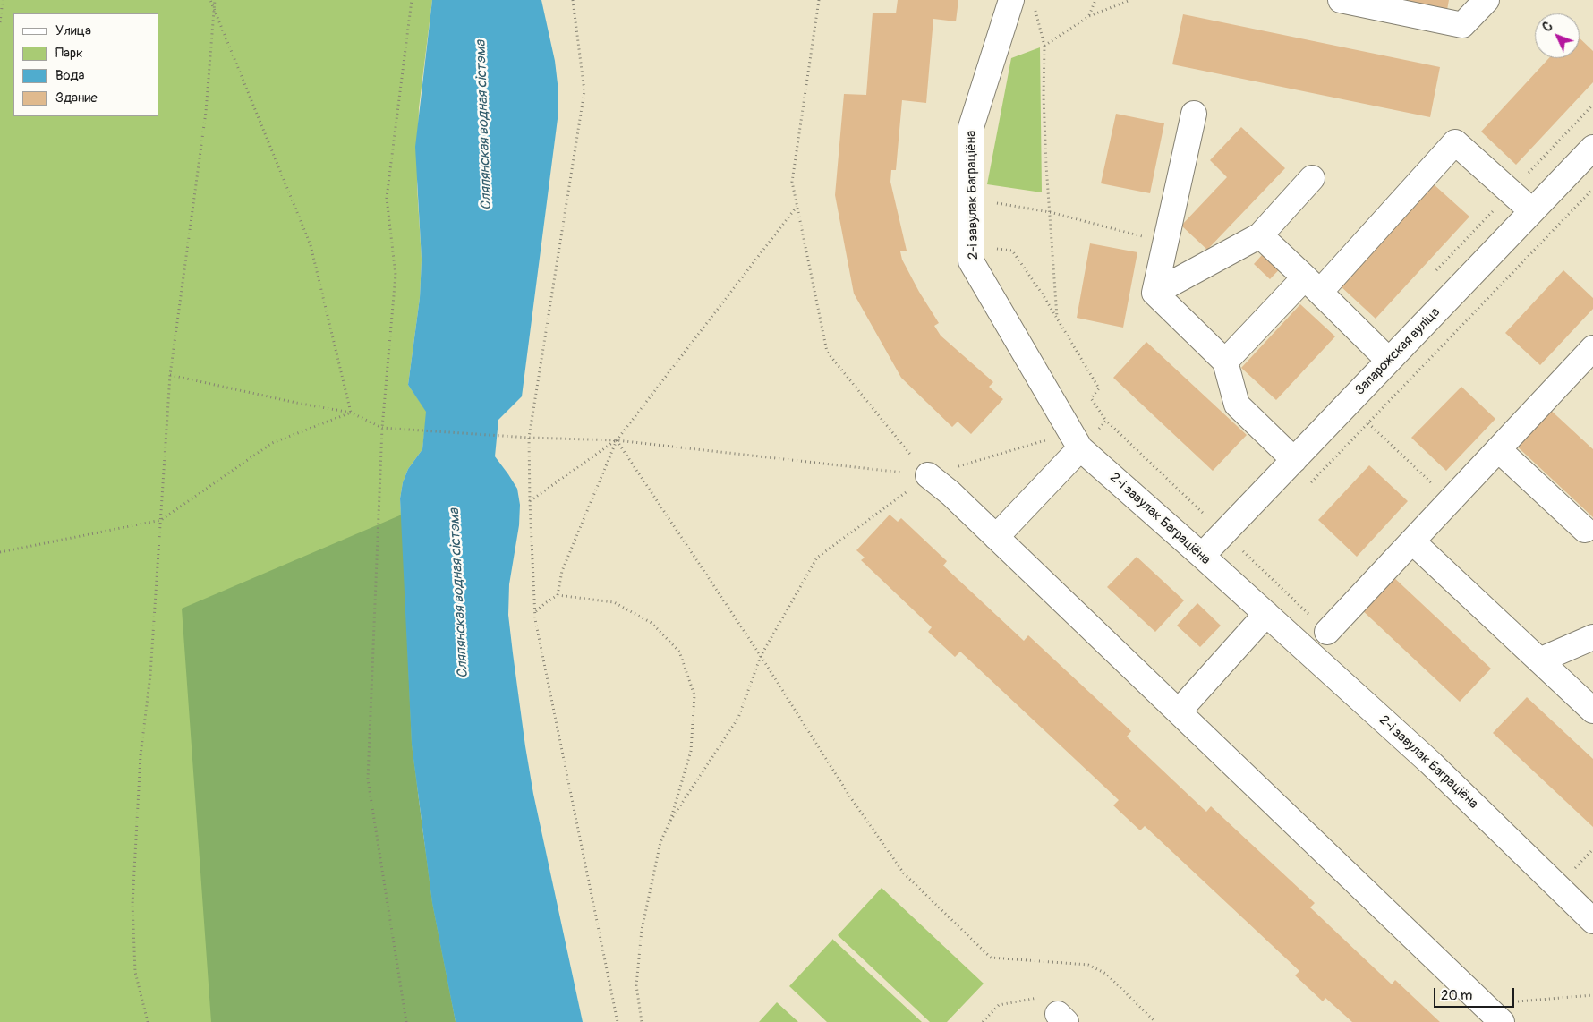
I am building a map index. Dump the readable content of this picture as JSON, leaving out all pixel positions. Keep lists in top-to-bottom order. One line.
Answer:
{"streets":{"street":["2-і завулак Баграціёна","Запарожская вуліца"]},"crossings":[["2-і завулак Баграціёна","Запарожская вуліца"]],"water":["Сляпянская водная сістэма"],"legend":["Улица","Парк","Вода","Здание"],"scale_bar":"20 m","north":"top left"}
